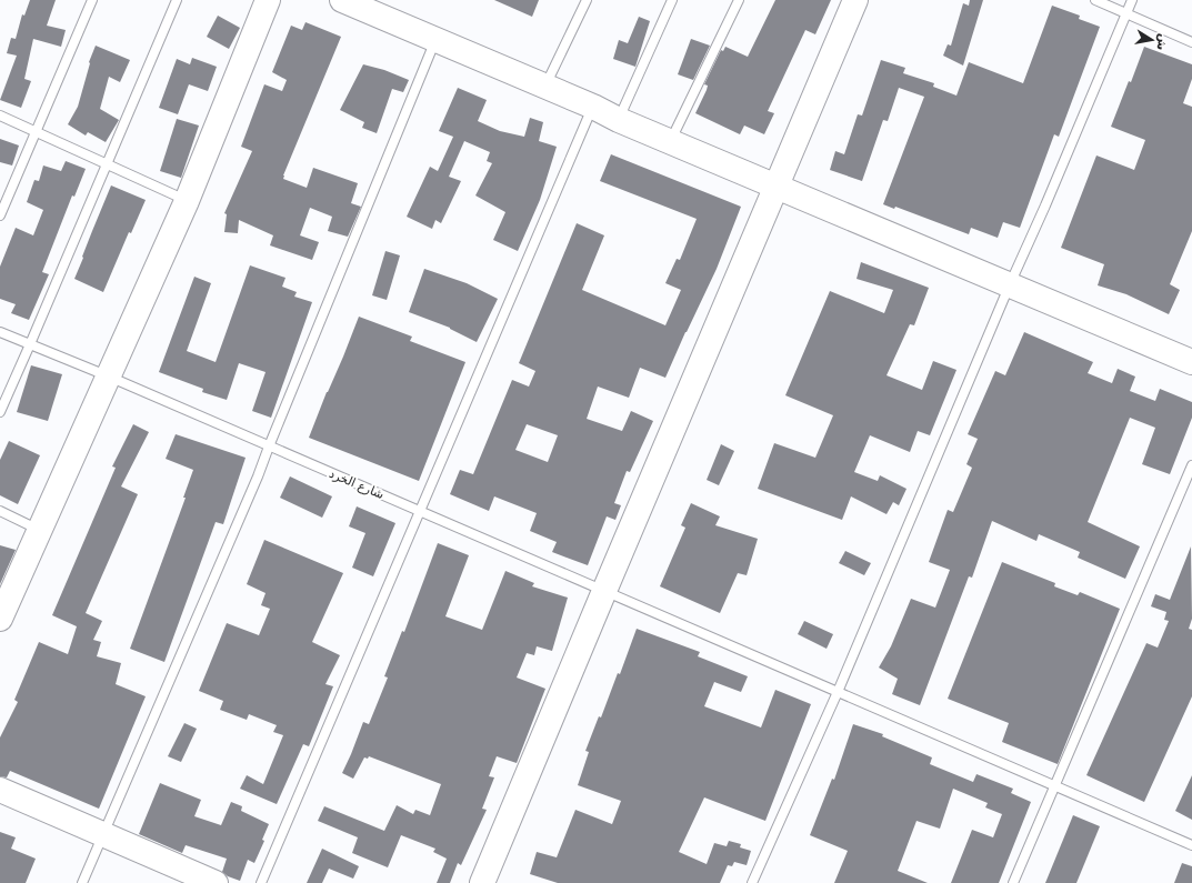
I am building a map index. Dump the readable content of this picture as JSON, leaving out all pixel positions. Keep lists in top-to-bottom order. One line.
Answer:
{"streets":{"lane":["شارع الخرد"]},"north":"right"}
